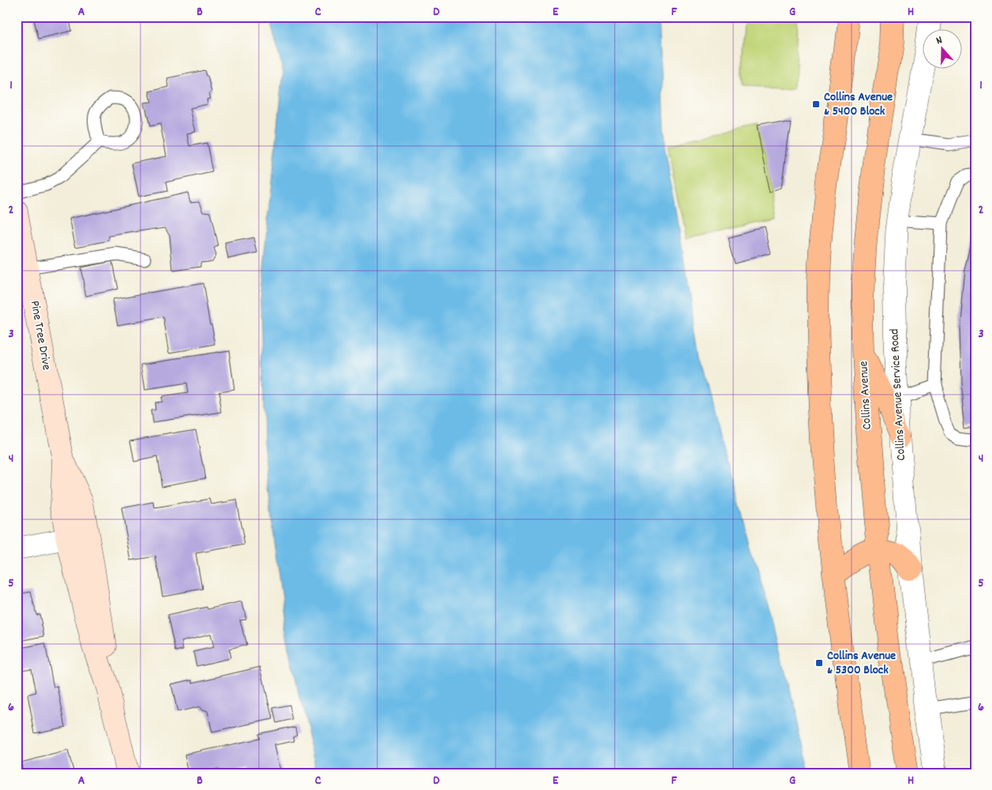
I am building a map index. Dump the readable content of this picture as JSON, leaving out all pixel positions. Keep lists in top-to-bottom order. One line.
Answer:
{"streets":{"main road":["Pine Tree Drive","Collins Avenue"],"street":["Collins Avenue Service Road"]},"places":{"transit":["Collins Avenue & 5400 Block","Collins Avenue & 5300 Block"]},"north":"top","grid":{"columns":["A","B","C","D","E","F","G","H"],"rows":["1","2","3","4","5","6"]}}
